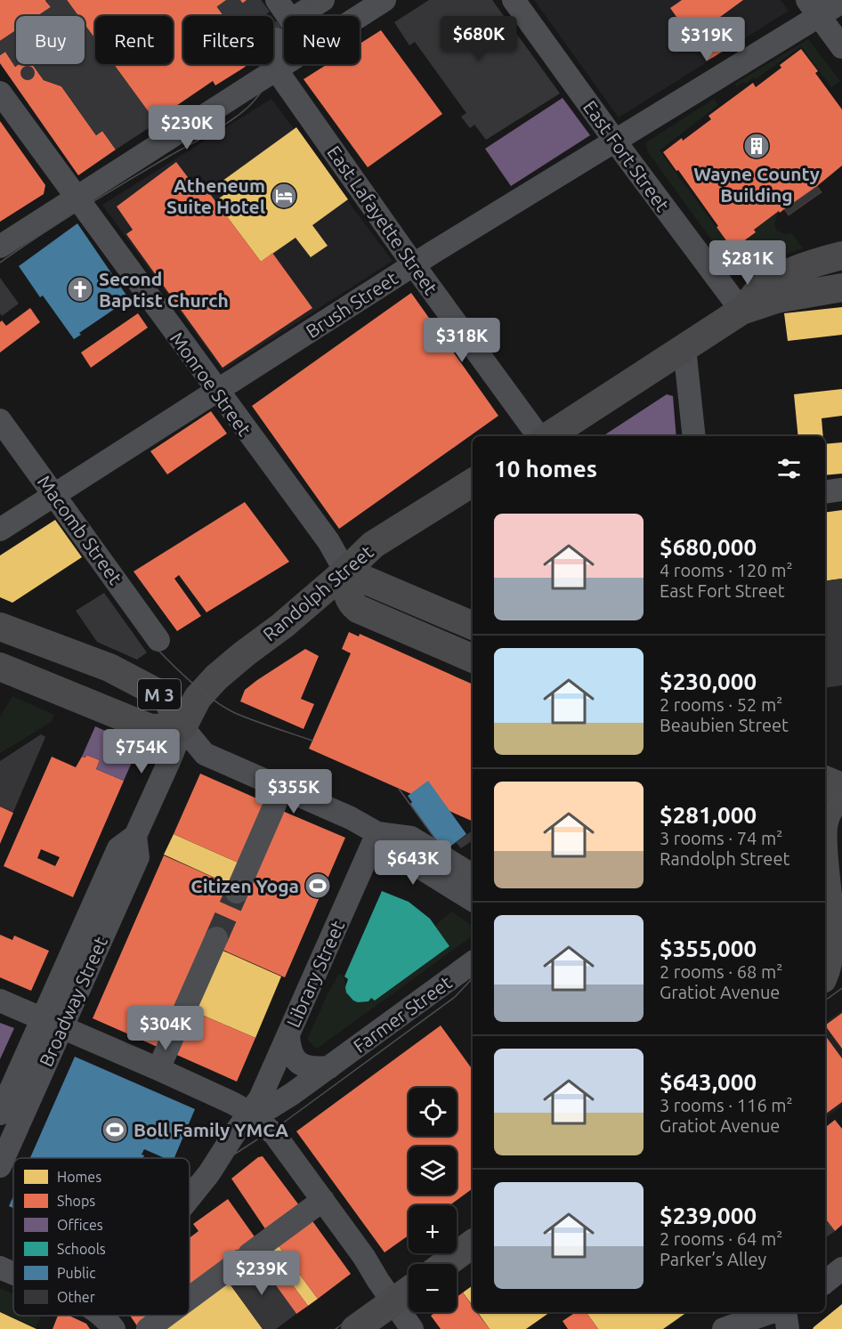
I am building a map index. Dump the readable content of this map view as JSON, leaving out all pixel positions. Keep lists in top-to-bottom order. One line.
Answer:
{"streets":{"main road":["Monroe Street","Randolph Street","M 3"],"street":["East Fort Street","East Lafayette Street","Brush Street","Macomb Street","Library Street","Broadway Street","Farmer Street"]},"crossings":[["East Fort Street","Brush Street"],["East Lafayette Street","Brush Street"],["Brush Street","Monroe Street"],["Brush Street","Macomb Street"],["Monroe Street","Randolph Street"],["Randolph Street","M 3"],["Randolph Street","Broadway Street"],["M 3","Library Street"],["M 3","Broadway Street"],["Library Street","Farmer Street"]],"places":{"building":["Wayne County Building"],"hotel":["Atheneum Suite Hotel"],"church":["Second Baptist Church"],"sports":["Citizen Yoga","Boll Family YMCA"]},"legend":["Homes","Shops","Offices","Schools","Public","Other"],"page":{"price":["$680K","$319K","$230K","$281K","$318K","$754K","$355K","$643K","$304K","$239K"],"chip":["Buy","Rent","Filters","New"],"heading":"10 homes","list":[{"name":"$680,000","note":"4 rooms · 120 m² · East Fort Street"},{"name":"$230,000","note":"2 rooms · 52 m² · Beaubien Street"},{"name":"$281,000","note":"3 rooms · 74 m² · Randolph Street"},{"name":"$355,000","note":"2 rooms · 68 m² · Gratiot Avenue"},{"name":"$643,000","note":"3 rooms · 116 m² · Gratiot Avenue"},{"name":"$239,000","note":"2 rooms · 64 m² · Parker’s Alley"}],"map_buttons":["+","−"]}}
